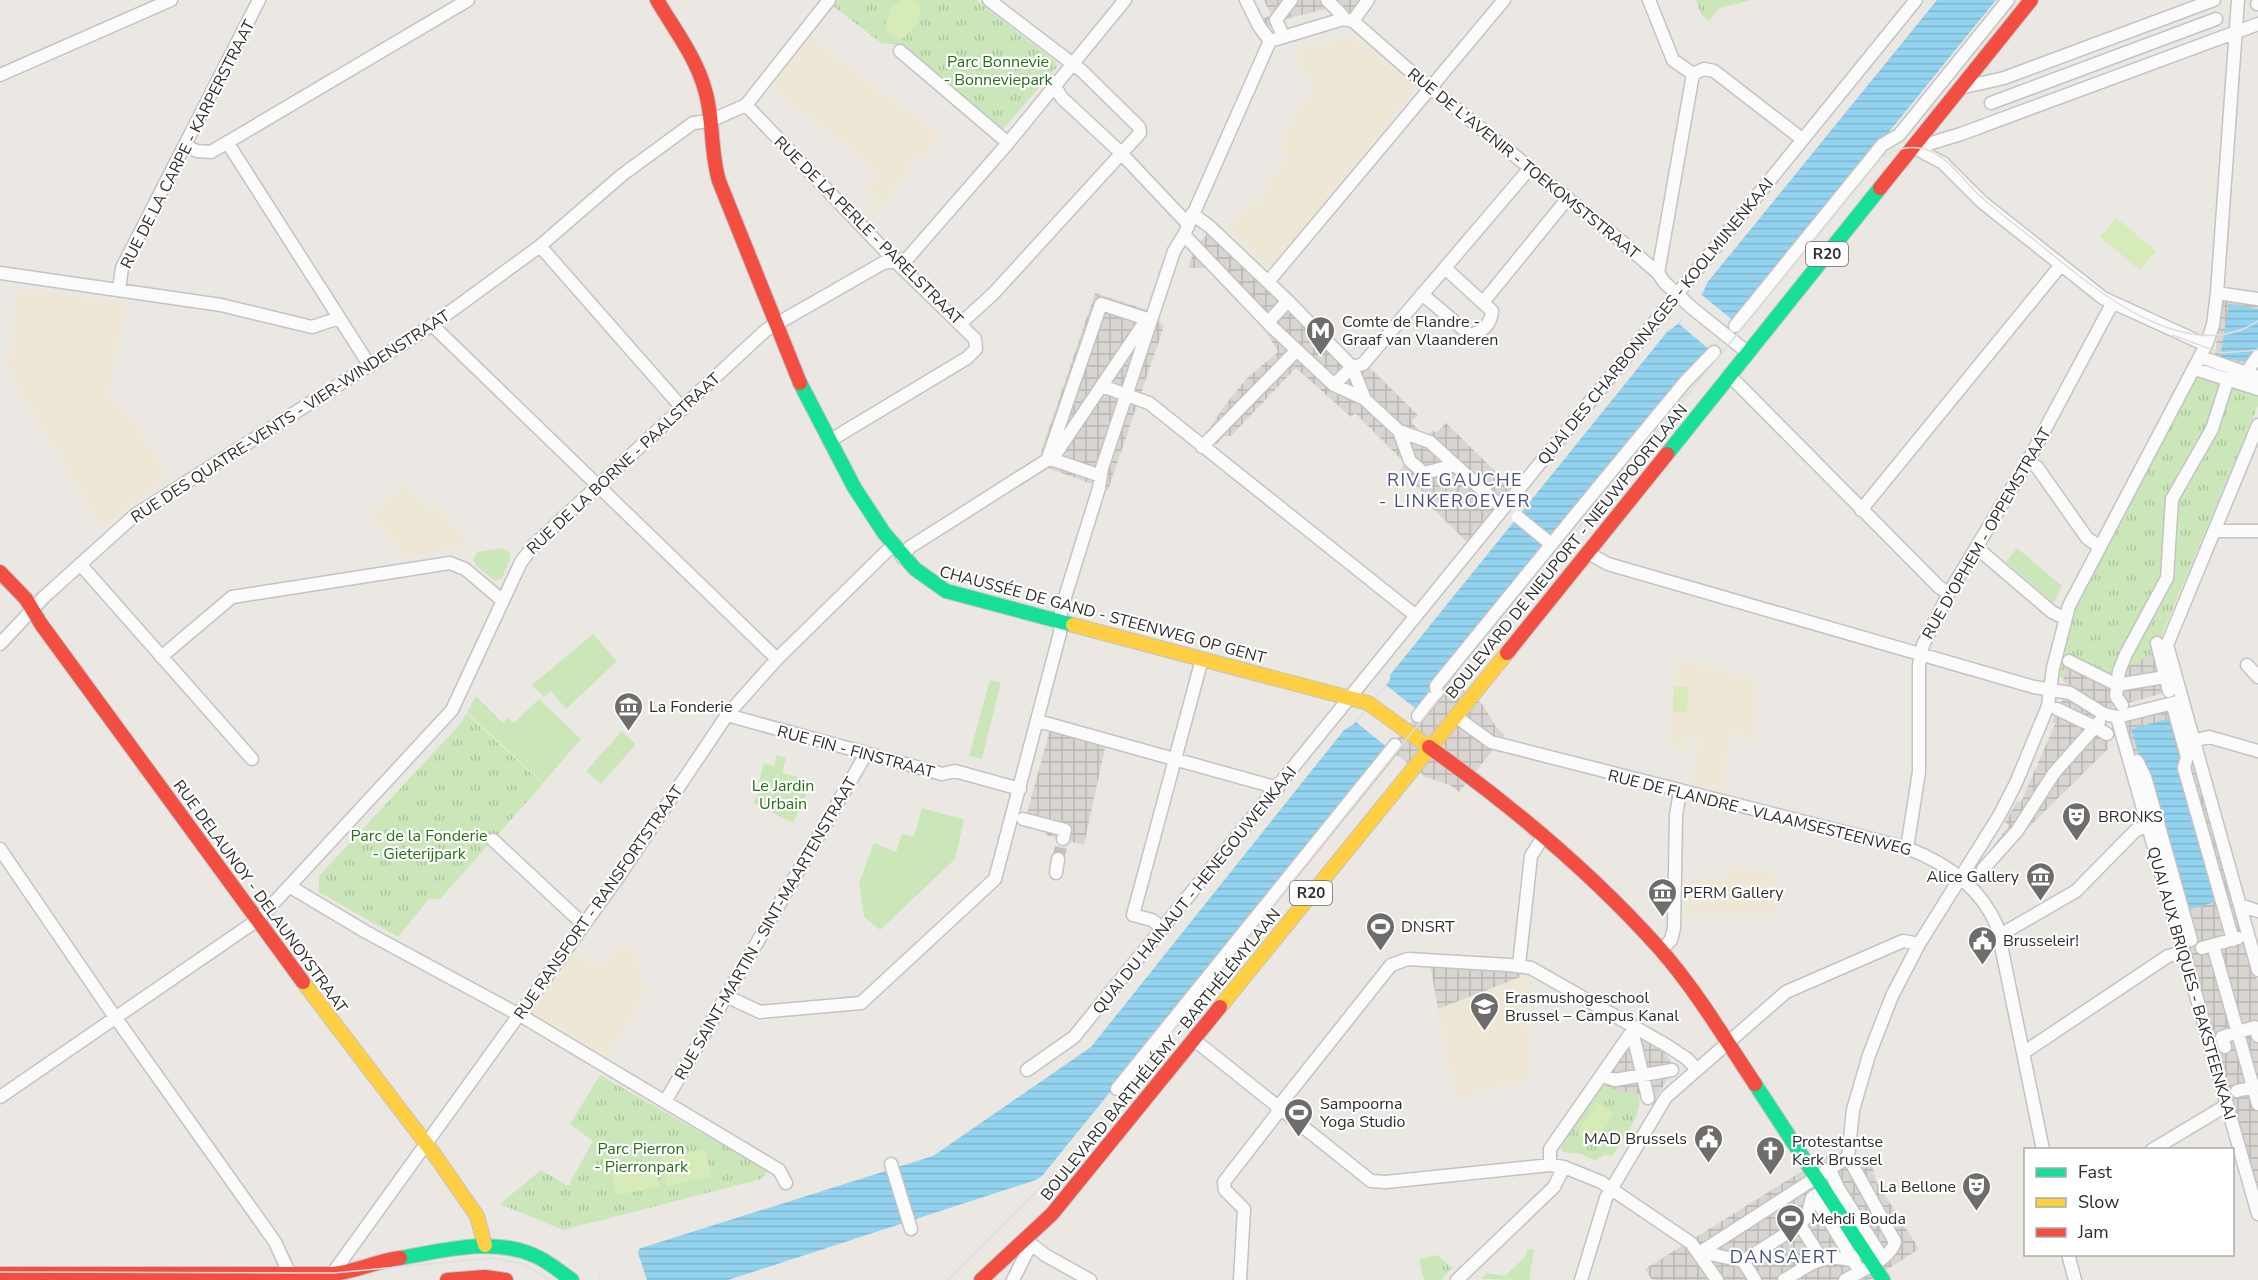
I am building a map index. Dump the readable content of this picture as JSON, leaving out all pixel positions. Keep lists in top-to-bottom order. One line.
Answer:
{"streets":{"street":["RUE DE LA CARPE - KARPERSTRAAT","RUE DE L'AVENIR - TOEKOMSTSTRAAT","RUE DE LA PERLE - PARELSTRAAT","R20","QUAI DES CHARBONNAGES - KOOLMIJNENKAAI","RUE DES QUATRE-VENTS - VIER-WINDENSTRAAT","RUE DE LA BORNE - PAALSTRAAT","RUE D'OPHEM - OPPEMSTRAAT","BOULEVARD DE NIEUPORT - NIEUWPOORTLAAN","CHAUSSÉE DE GAND - STEENWEG OP GENT","RUE FIN - FINSTRAAT","RUE DE FLANDRE - VLAAMSESTEENWEG","QUAI DU HAINAUT - HENEGOUWENKAAI","RUE DELAUNOY - DELAUNOYSTRAAT","RUE RANSFORT - RANSFORTSTRAAT","RUE SAINT-MARTIN - SINT-MAARTENSTRAAT","QUAI AUX BRIQUES - BAKSTEENKAAI","BOULEVARD BARTHÉLÉMY - BARTHÉLÉMYLAAN"]},"crossings":[["RUE DE L'AVENIR - TOEKOMSTSTRAAT","R20"],["RUE DE L'AVENIR - TOEKOMSTSTRAAT","QUAI DES CHARBONNAGES - KOOLMIJNENKAAI"],["RUE DE LA PERLE - PARELSTRAAT","RUE DES QUATRE-VENTS - VIER-WINDENSTRAAT"],["RUE DE LA PERLE - PARELSTRAAT","RUE DE LA BORNE - PAALSTRAAT"],["RUE DE LA PERLE - PARELSTRAAT","CHAUSSÉE DE GAND - STEENWEG OP GENT"],["R20","BOULEVARD DE NIEUPORT - NIEUWPOORTLAAN"],["R20","BOULEVARD BARTHÉLÉMY - BARTHÉLÉMYLAAN"],["QUAI DES CHARBONNAGES - KOOLMIJNENKAAI","CHAUSSÉE DE GAND - STEENWEG OP GENT"],["QUAI DES CHARBONNAGES - KOOLMIJNENKAAI","QUAI DU HAINAUT - HENEGOUWENKAAI"],["RUE DES QUATRE-VENTS - VIER-WINDENSTRAAT","CHAUSSÉE DE GAND - STEENWEG OP GENT"],["RUE DES QUATRE-VENTS - VIER-WINDENSTRAAT","RUE DELAUNOY - DELAUNOYSTRAAT"],["RUE DE LA BORNE - PAALSTRAAT","CHAUSSÉE DE GAND - STEENWEG OP GENT"],["RUE DE LA BORNE - PAALSTRAAT","RUE DELAUNOY - DELAUNOYSTRAAT"],["RUE D'OPHEM - OPPEMSTRAAT","RUE DE FLANDRE - VLAAMSESTEENWEG"],["BOULEVARD DE NIEUPORT - NIEUWPOORTLAAN","CHAUSSÉE DE GAND - STEENWEG OP GENT"],["BOULEVARD DE NIEUPORT - NIEUWPOORTLAAN","RUE DE FLANDRE - VLAAMSESTEENWEG"],["BOULEVARD DE NIEUPORT - NIEUWPOORTLAAN","BOULEVARD BARTHÉLÉMY - BARTHÉLÉMYLAAN"],["CHAUSSÉE DE GAND - STEENWEG OP GENT","QUAI DU HAINAUT - HENEGOUWENKAAI"],["CHAUSSÉE DE GAND - STEENWEG OP GENT","RUE RANSFORT - RANSFORTSTRAAT"],["CHAUSSÉE DE GAND - STEENWEG OP GENT","BOULEVARD BARTHÉLÉMY - BARTHÉLÉMYLAAN"],["RUE FIN - FINSTRAAT","RUE RANSFORT - RANSFORTSTRAAT"],["RUE FIN - FINSTRAAT","RUE SAINT-MARTIN - SINT-MAARTENSTRAAT"],["RUE DELAUNOY - DELAUNOYSTRAAT","RUE RANSFORT - RANSFORTSTRAAT"]],"districts":["RIVE GAUCHE - LINKEROEVER","DANSAERT"],"parks":["Parc Bonnevie - Bonneviepark","Le Jardin Urbain","Parc de la Fonderie - Gieterijpark","Parc Pierron - Pierronpark"],"places":{"metro station":["Comte de Flandre - Graaf van Vlaanderen"],"museum":["La Fonderie","Alice Gallery","PERM Gallery"],"theatre":["BRONKS","La Bellone"],"sports":["DNSRT","Sampoorna Yoga Studio","Mehdi Bouda"],"public building":["Brusseleir!","MAD Brussels"],"school or university":["Erasmushogeschool Brussel – Campus Kanal"],"church":["Protestantse Kerk Brussel"]},"legend":["Fast","Slow","Jam"]}
